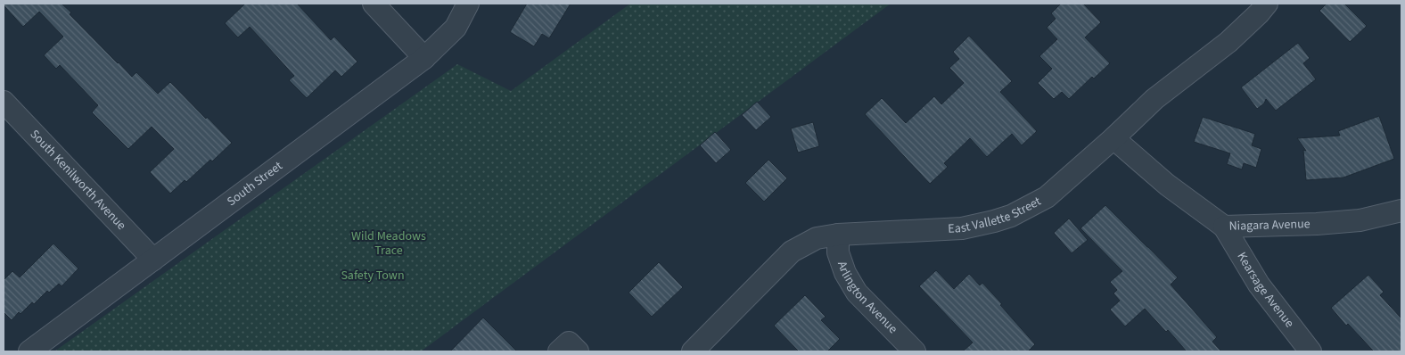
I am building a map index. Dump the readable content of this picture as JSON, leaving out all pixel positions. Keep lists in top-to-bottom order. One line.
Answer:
{"streets":{"street":["South Kenilworth Avenue","South Street","East Vallette Street","Niagara Avenue","Kearsage Avenue","Arlington Avenue"]},"crossings":[["South Kenilworth Avenue","South Street"],["East Vallette Street","Niagara Avenue"],["East Vallette Street","Arlington Avenue"],["Niagara Avenue","Kearsage Avenue"]],"parks":["Wild Meadows Trace","Safety Town"]}
